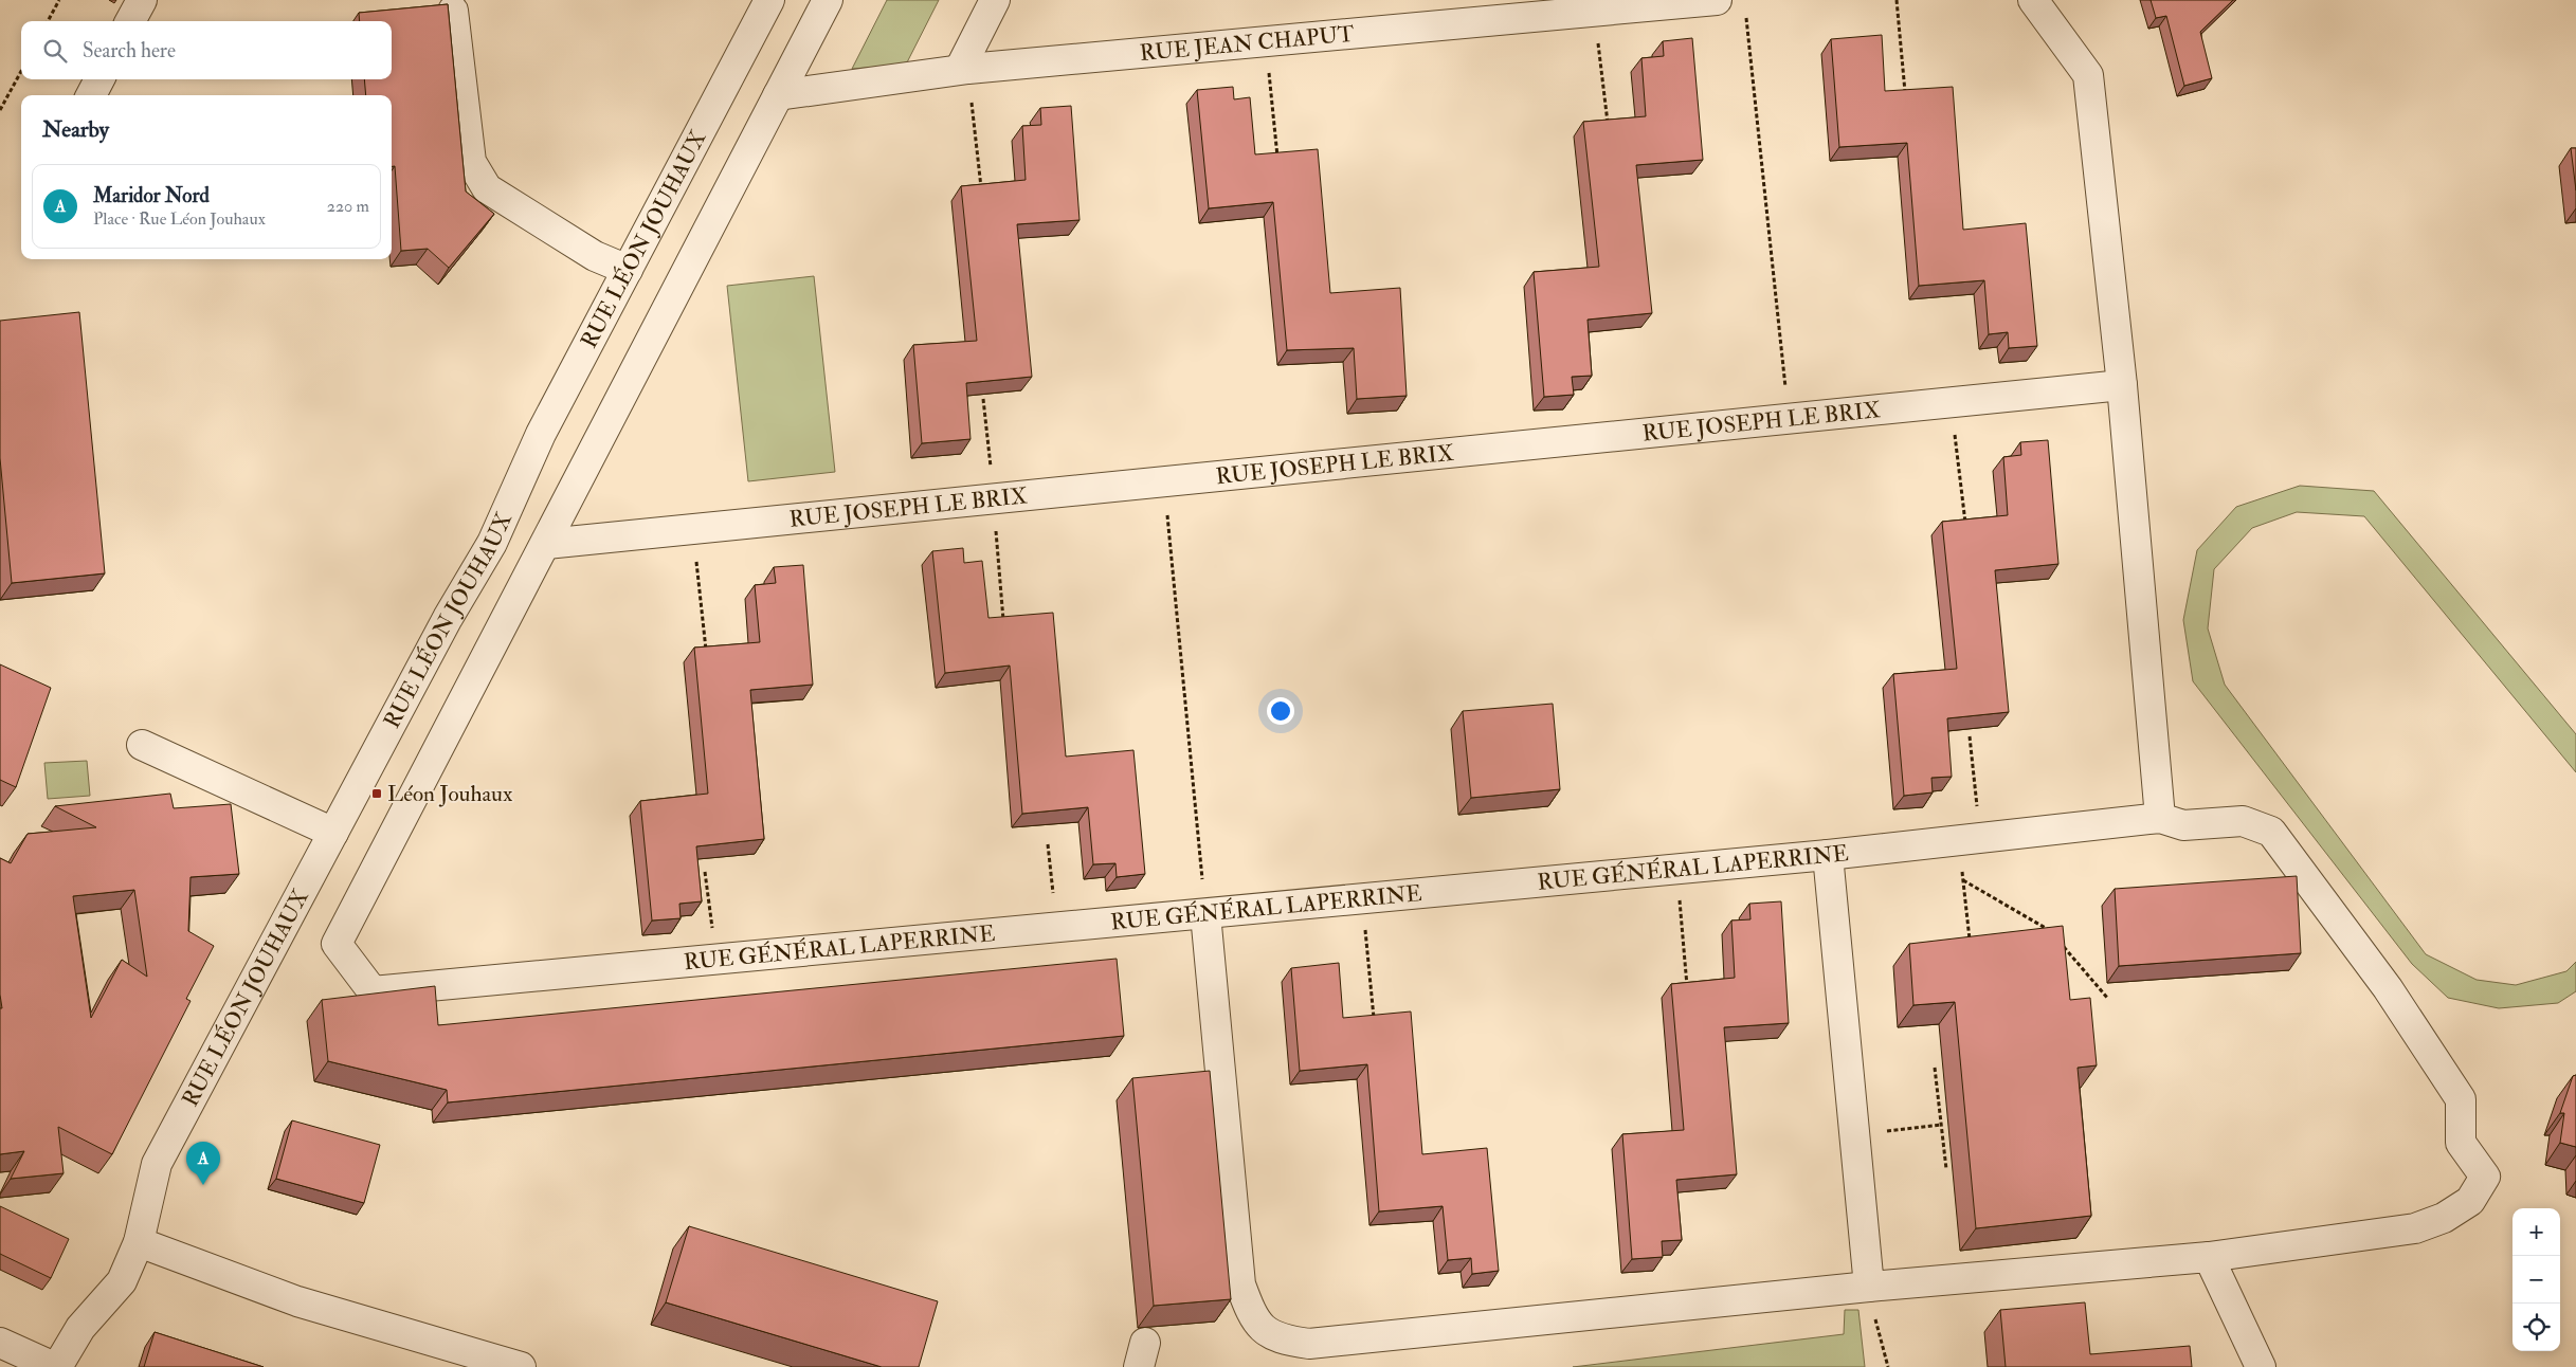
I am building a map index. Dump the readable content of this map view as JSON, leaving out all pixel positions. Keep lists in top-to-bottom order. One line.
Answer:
{"streets":{"street":["RUE JEAN CHAPUT","RUE LÉON JOUHAUX","RUE JOSEPH LE BRIX","RUE GÉNÉRAL LAPERRINE"]},"crossings":[["RUE JOSEPH LE BRIX","RUE GÉNÉRAL LAPERRINE"]],"places":{"transit":["Léon Jouhaux"]},"page":{"search":"Search here","heading":"Nearby","list":[{"mark":"A","name":"Maridor Nord","note":"Place · Rue Léon Jouhaux","value":"220 m"}],"pins":"A","map_buttons":["+","−"]}}
